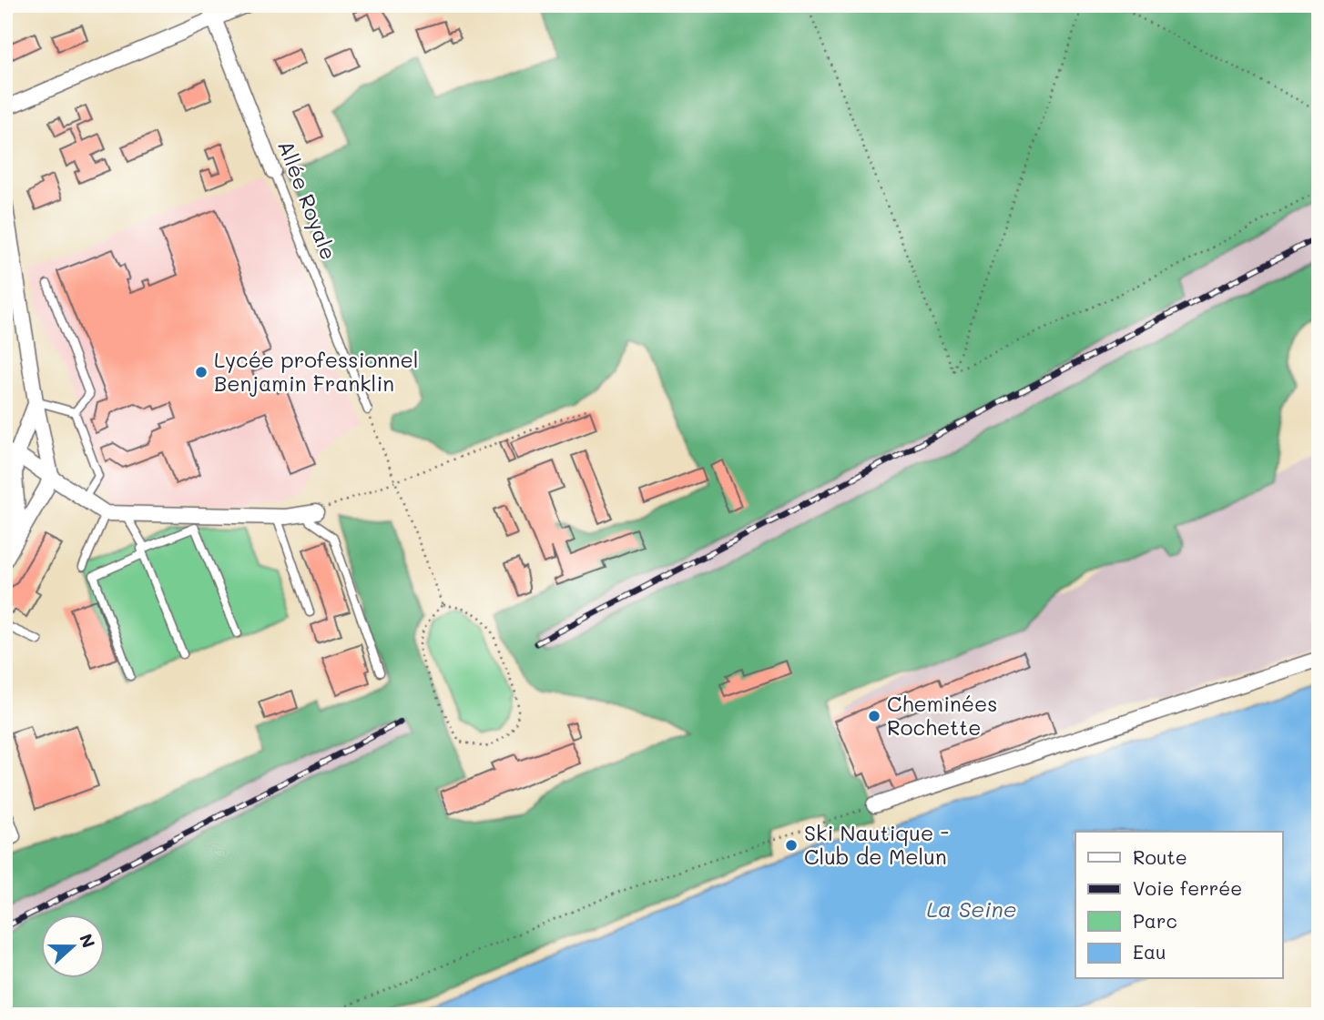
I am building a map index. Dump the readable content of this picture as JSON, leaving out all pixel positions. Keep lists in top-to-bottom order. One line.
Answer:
{"streets":{"street":["Allée Royale"]},"water":["La Seine"],"places":["Lycée professionnel Benjamin Franklin","Cheminées Rochette","Ski Nautique - Club de Melun"],"legend":["Route","Voie ferrée","Parc","Eau"],"north":"right"}
